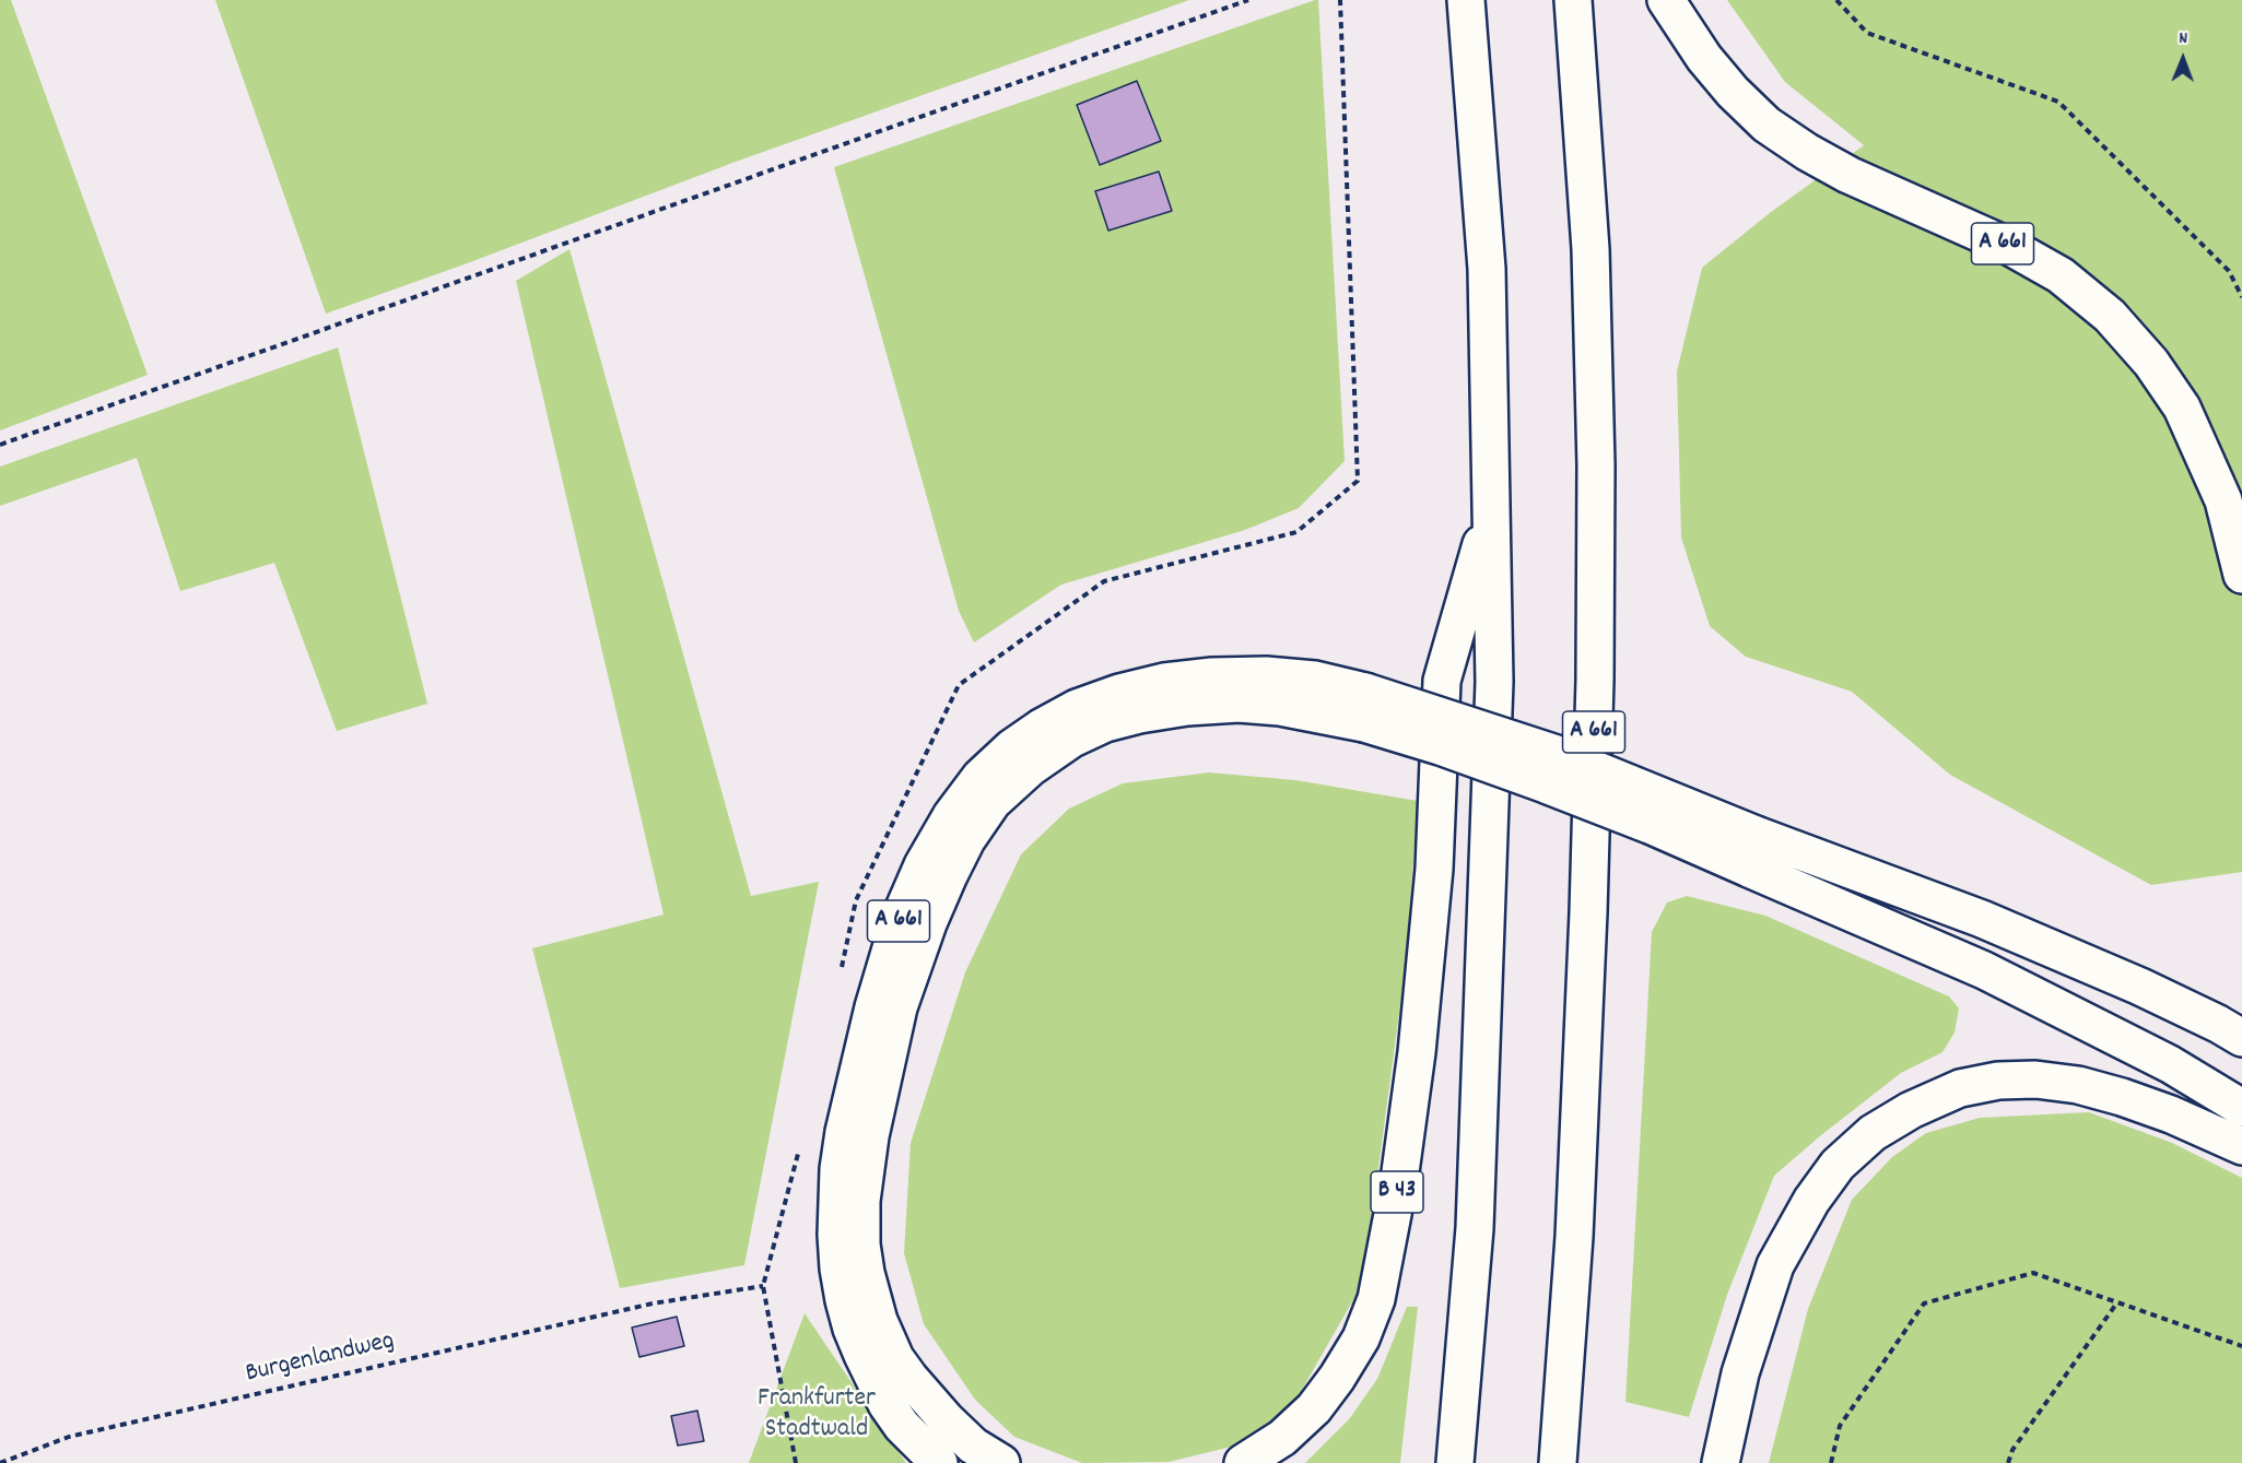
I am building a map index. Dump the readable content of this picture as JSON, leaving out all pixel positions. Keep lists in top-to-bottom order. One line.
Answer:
{"streets":{"highway":["A 661","B 43"],"path":["Burgenlandweg"]},"parks":["Frankfurter Stadtwald"],"north":"top"}
